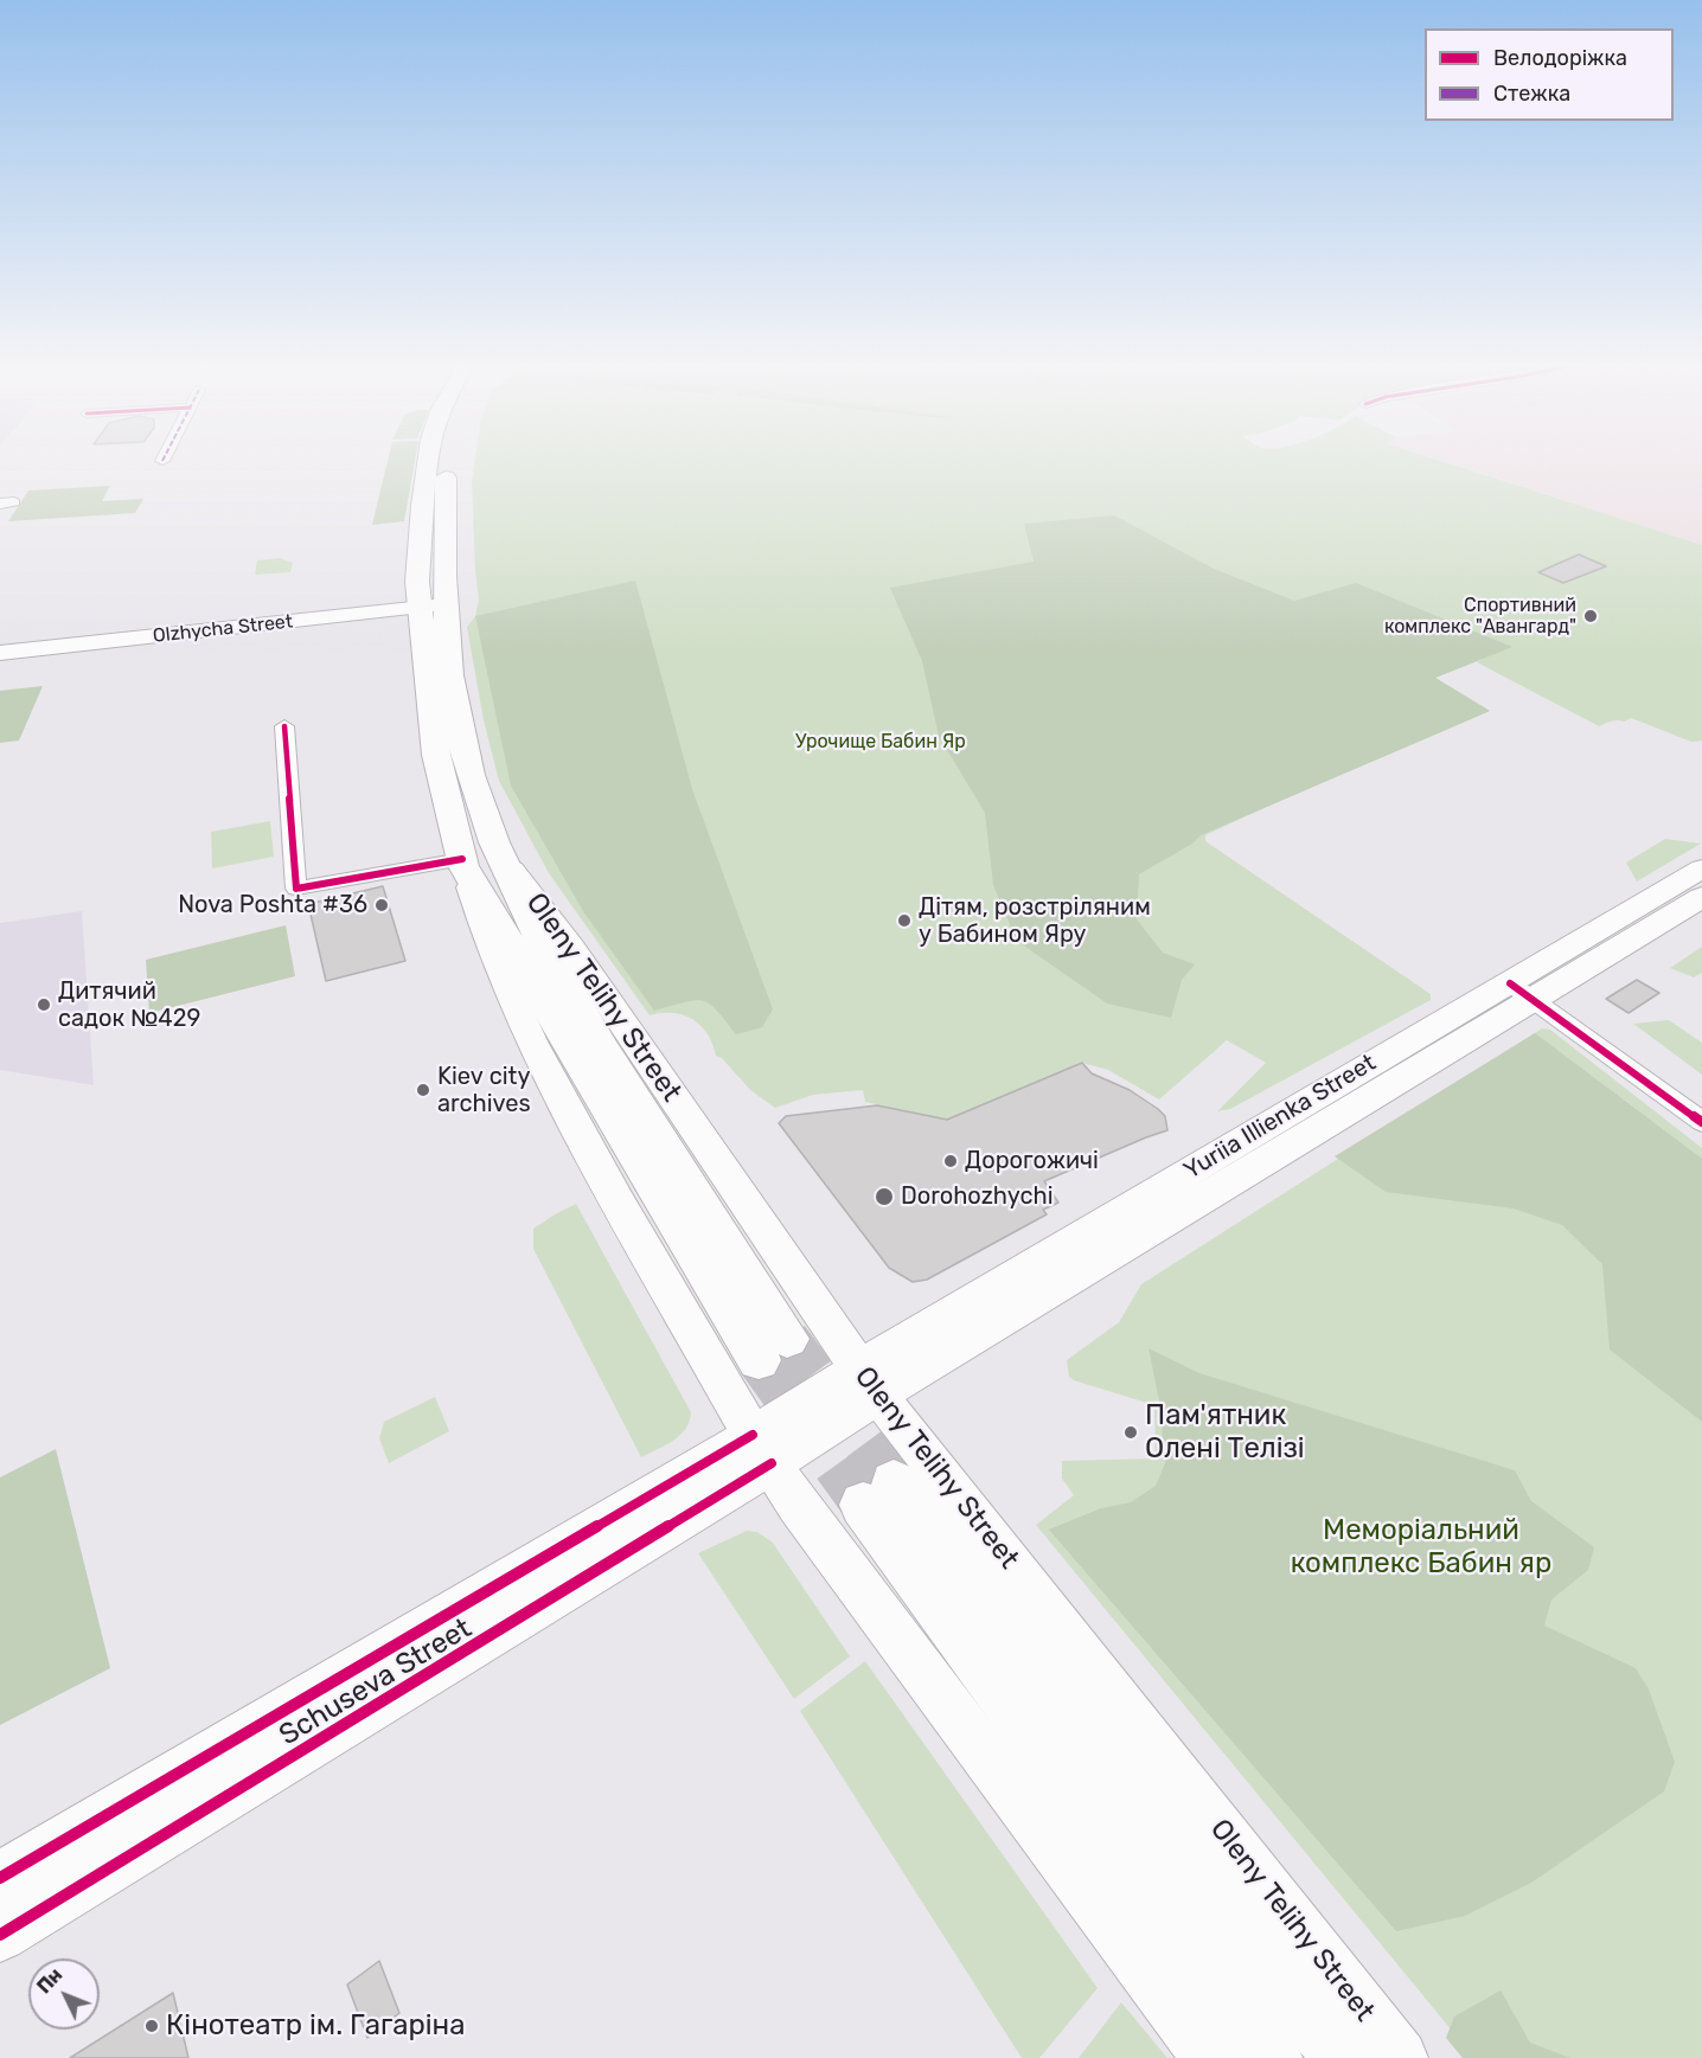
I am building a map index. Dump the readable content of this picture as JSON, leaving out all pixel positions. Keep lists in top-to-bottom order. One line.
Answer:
{"streets":{"main road":["Olzhycha Street","Oleny Telihy Street","Yuriia Illienka Street","Schuseva Street"]},"crossings":[["Olzhycha Street","Oleny Telihy Street"],["Oleny Telihy Street","Yuriia Illienka Street"],["Oleny Telihy Street","Schuseva Street"],["Yuriia Illienka Street","Schuseva Street"]],"parks":["Урочище Бабин Яр","Меморіальний комплекс Бабин яр"],"places":["Спортивний комплекс \"Авангард\"","Nova Poshta #36","Дітям, розстріляним у Бабином Яру","Дитячий садок №429","Kiev city archives","Дорогожичі","Dorohozhychi","Пам'ятник Олені Телізі","Кінотеатр ім. Гагаріна"],"legend":["Велодоріжка","Стежка"],"north":"top left"}
